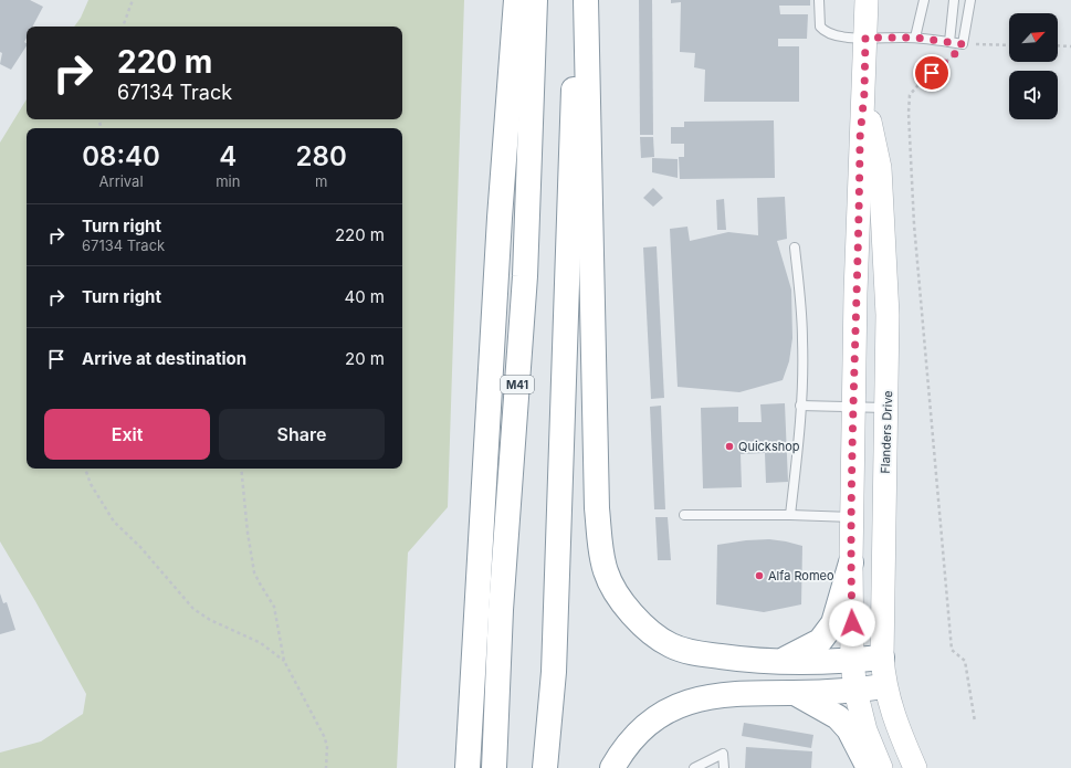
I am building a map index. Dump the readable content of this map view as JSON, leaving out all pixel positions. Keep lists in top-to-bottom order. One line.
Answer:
{"streets":{"highway":["M41"],"street":["Flanders Drive"]},"places":["Quickshop","Alfa Romeo"],"north":"top right","page":{"turn":["220 m","67134 Track"],"eta":["08:40","Arrival","4","min","280","m"],"list":[{"name":"Turn right","note":"67134 Track","value":"220 m"},{"name":"Turn right","value":"40 m"},{"name":"Arrive at destination","value":"20 m"}],"buttons":["Exit","Share"]}}
